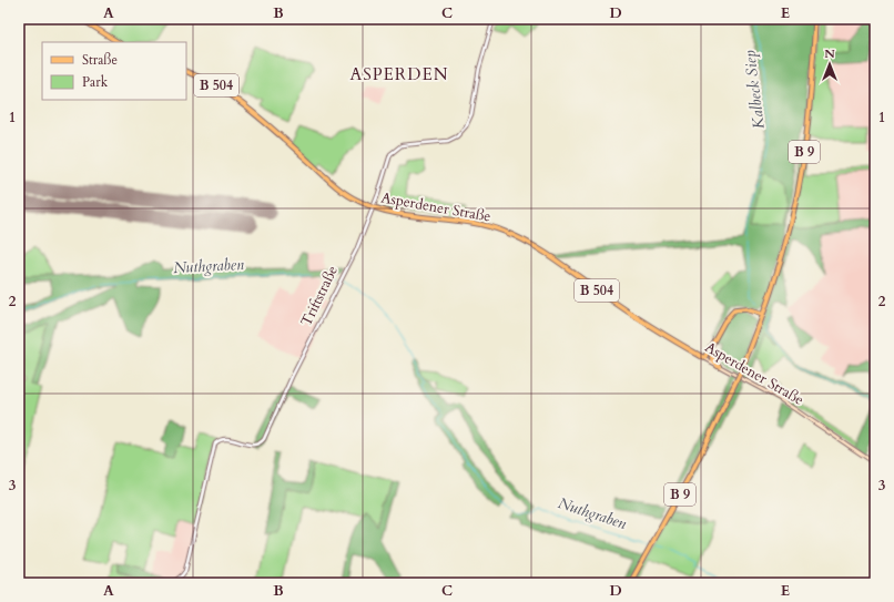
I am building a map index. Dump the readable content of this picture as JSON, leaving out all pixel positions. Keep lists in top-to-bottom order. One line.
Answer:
{"streets":{"main road":["B 504","B 9","Asperdener Straße"],"street":["Triftstraße"]},"crossings":[["Asperdener Straße","Triftstraße"]],"districts":["ASPERDEN"],"water":["Kalbeck Siep","Nuthgraben"],"legend":["Straße","Park"],"north":"top","grid":{"columns":["A","B","C","D","E"],"rows":["1","2","3"]}}
